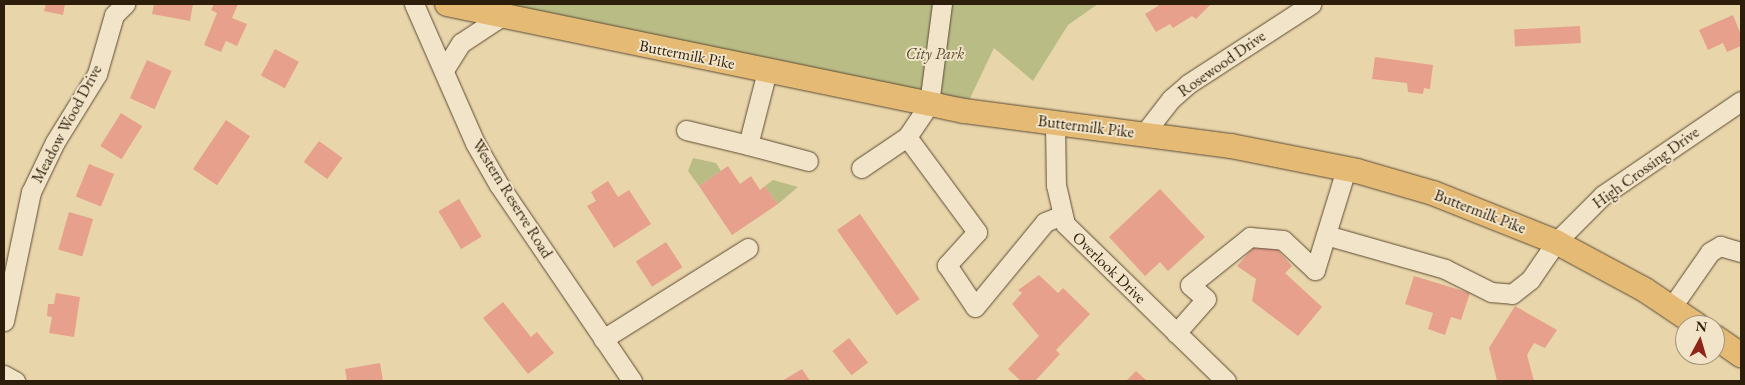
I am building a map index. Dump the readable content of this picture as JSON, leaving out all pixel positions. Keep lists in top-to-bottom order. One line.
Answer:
{"streets":{"main road":["Buttermilk Pike"],"street":["Rosewood Drive","Meadow Wood Drive","High Crossing Drive","Western Reserve Road","Overlook Drive"]},"crossings":[["Buttermilk Pike","Rosewood Drive"],["Buttermilk Pike","High Crossing Drive"],["Buttermilk Pike","Overlook Drive"]],"parks":["City Park"],"north":"top"}
